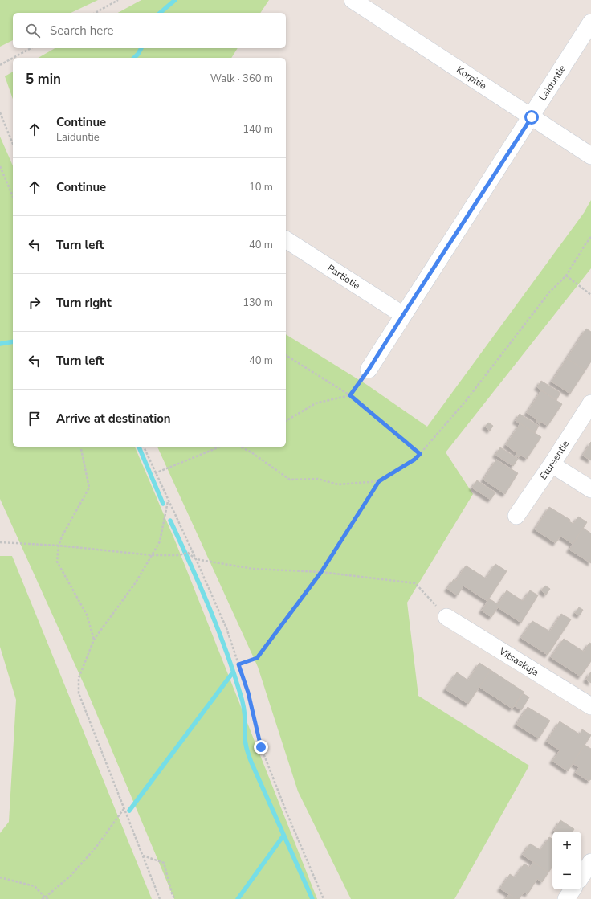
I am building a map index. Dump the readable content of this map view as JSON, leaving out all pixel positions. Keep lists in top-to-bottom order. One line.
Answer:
{"streets":{"street":["Korpitie","Laiduntie","Partiotie","Etureentie","Vitsaskuja"]},"crossings":[["Korpitie","Laiduntie"],["Laiduntie","Partiotie"]],"page":{"search":"Search here","heading":["5 min","Walk · 360 m"],"list":[["Continue","Laiduntie","140 m"],["Continue","10 m"],["Turn left","40 m"],["Turn right","130 m"],["Turn left","40 m"],"Arrive at destination"],"map_buttons":["+","−"]}}
